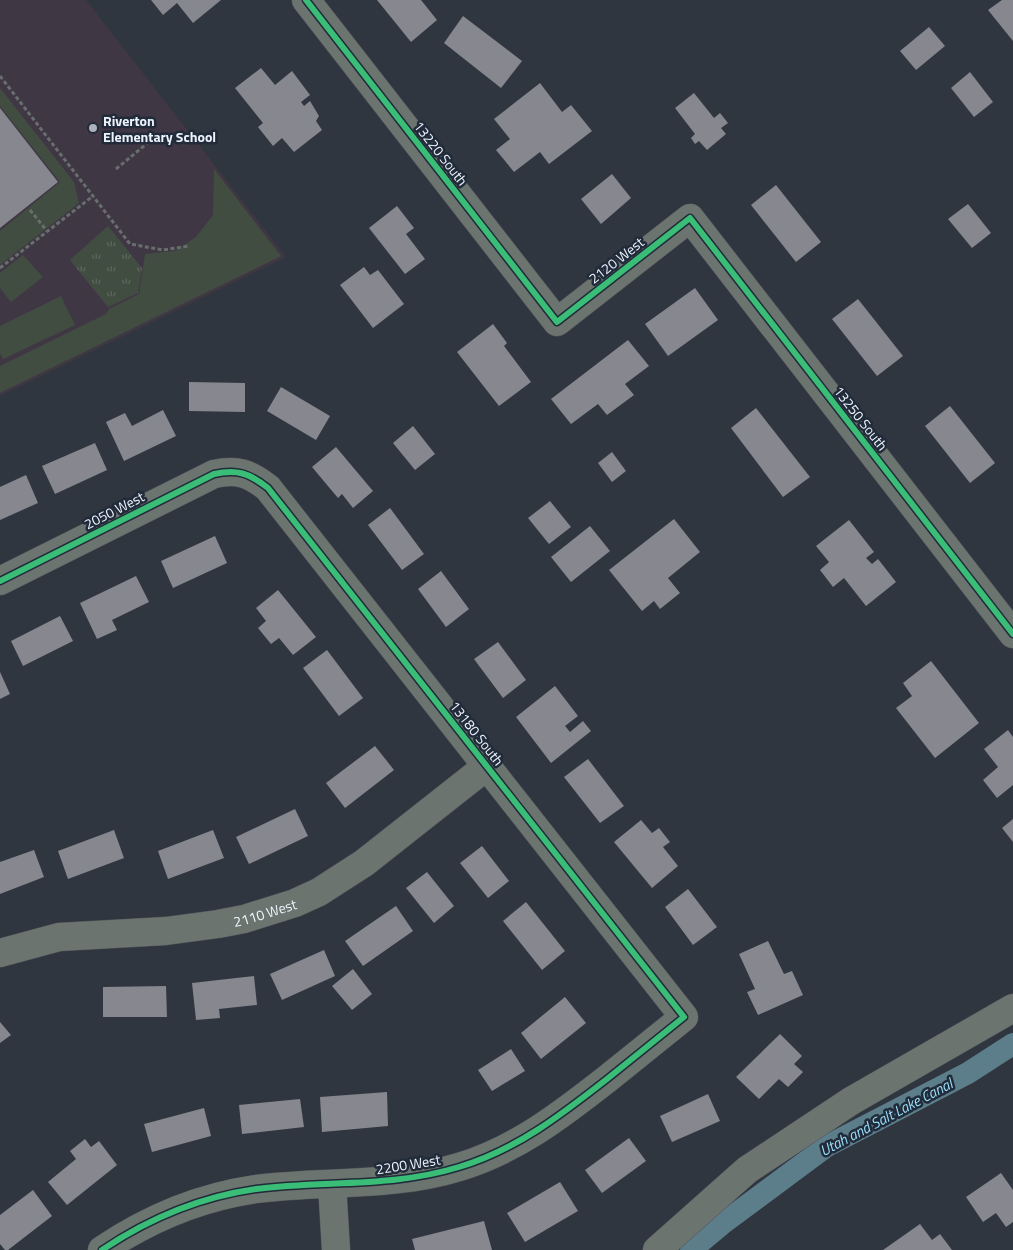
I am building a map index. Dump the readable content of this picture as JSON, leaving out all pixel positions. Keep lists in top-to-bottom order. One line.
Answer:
{"streets":{"street":["13220 South","2120 West","13250 South","2050 West","13180 South","2110 West","2200 West"]},"crossings":[["13220 South","2120 West"],["2120 West","13250 South"],["2050 West","13180 South"],["13180 South","2110 West"],["13180 South","2200 West"]],"water":["Utah and Salt Lake Canal"],"places":["Riverton Elementary School"]}
